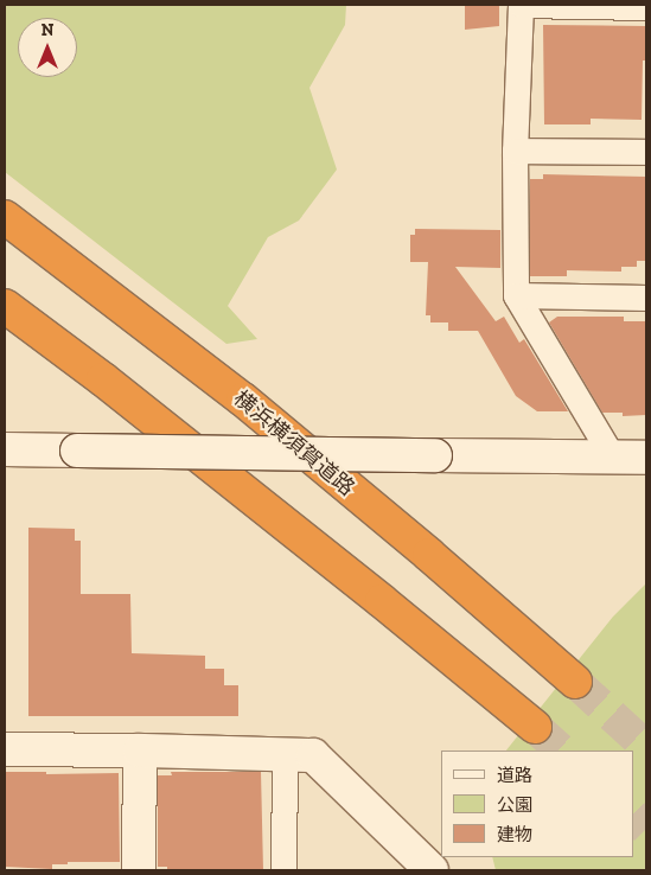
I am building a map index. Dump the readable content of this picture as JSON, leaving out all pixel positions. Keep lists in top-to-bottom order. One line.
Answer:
{"streets":{"highway":["横浜横須賀道路"]},"legend":["道路","公園","建物"],"north":"top"}
